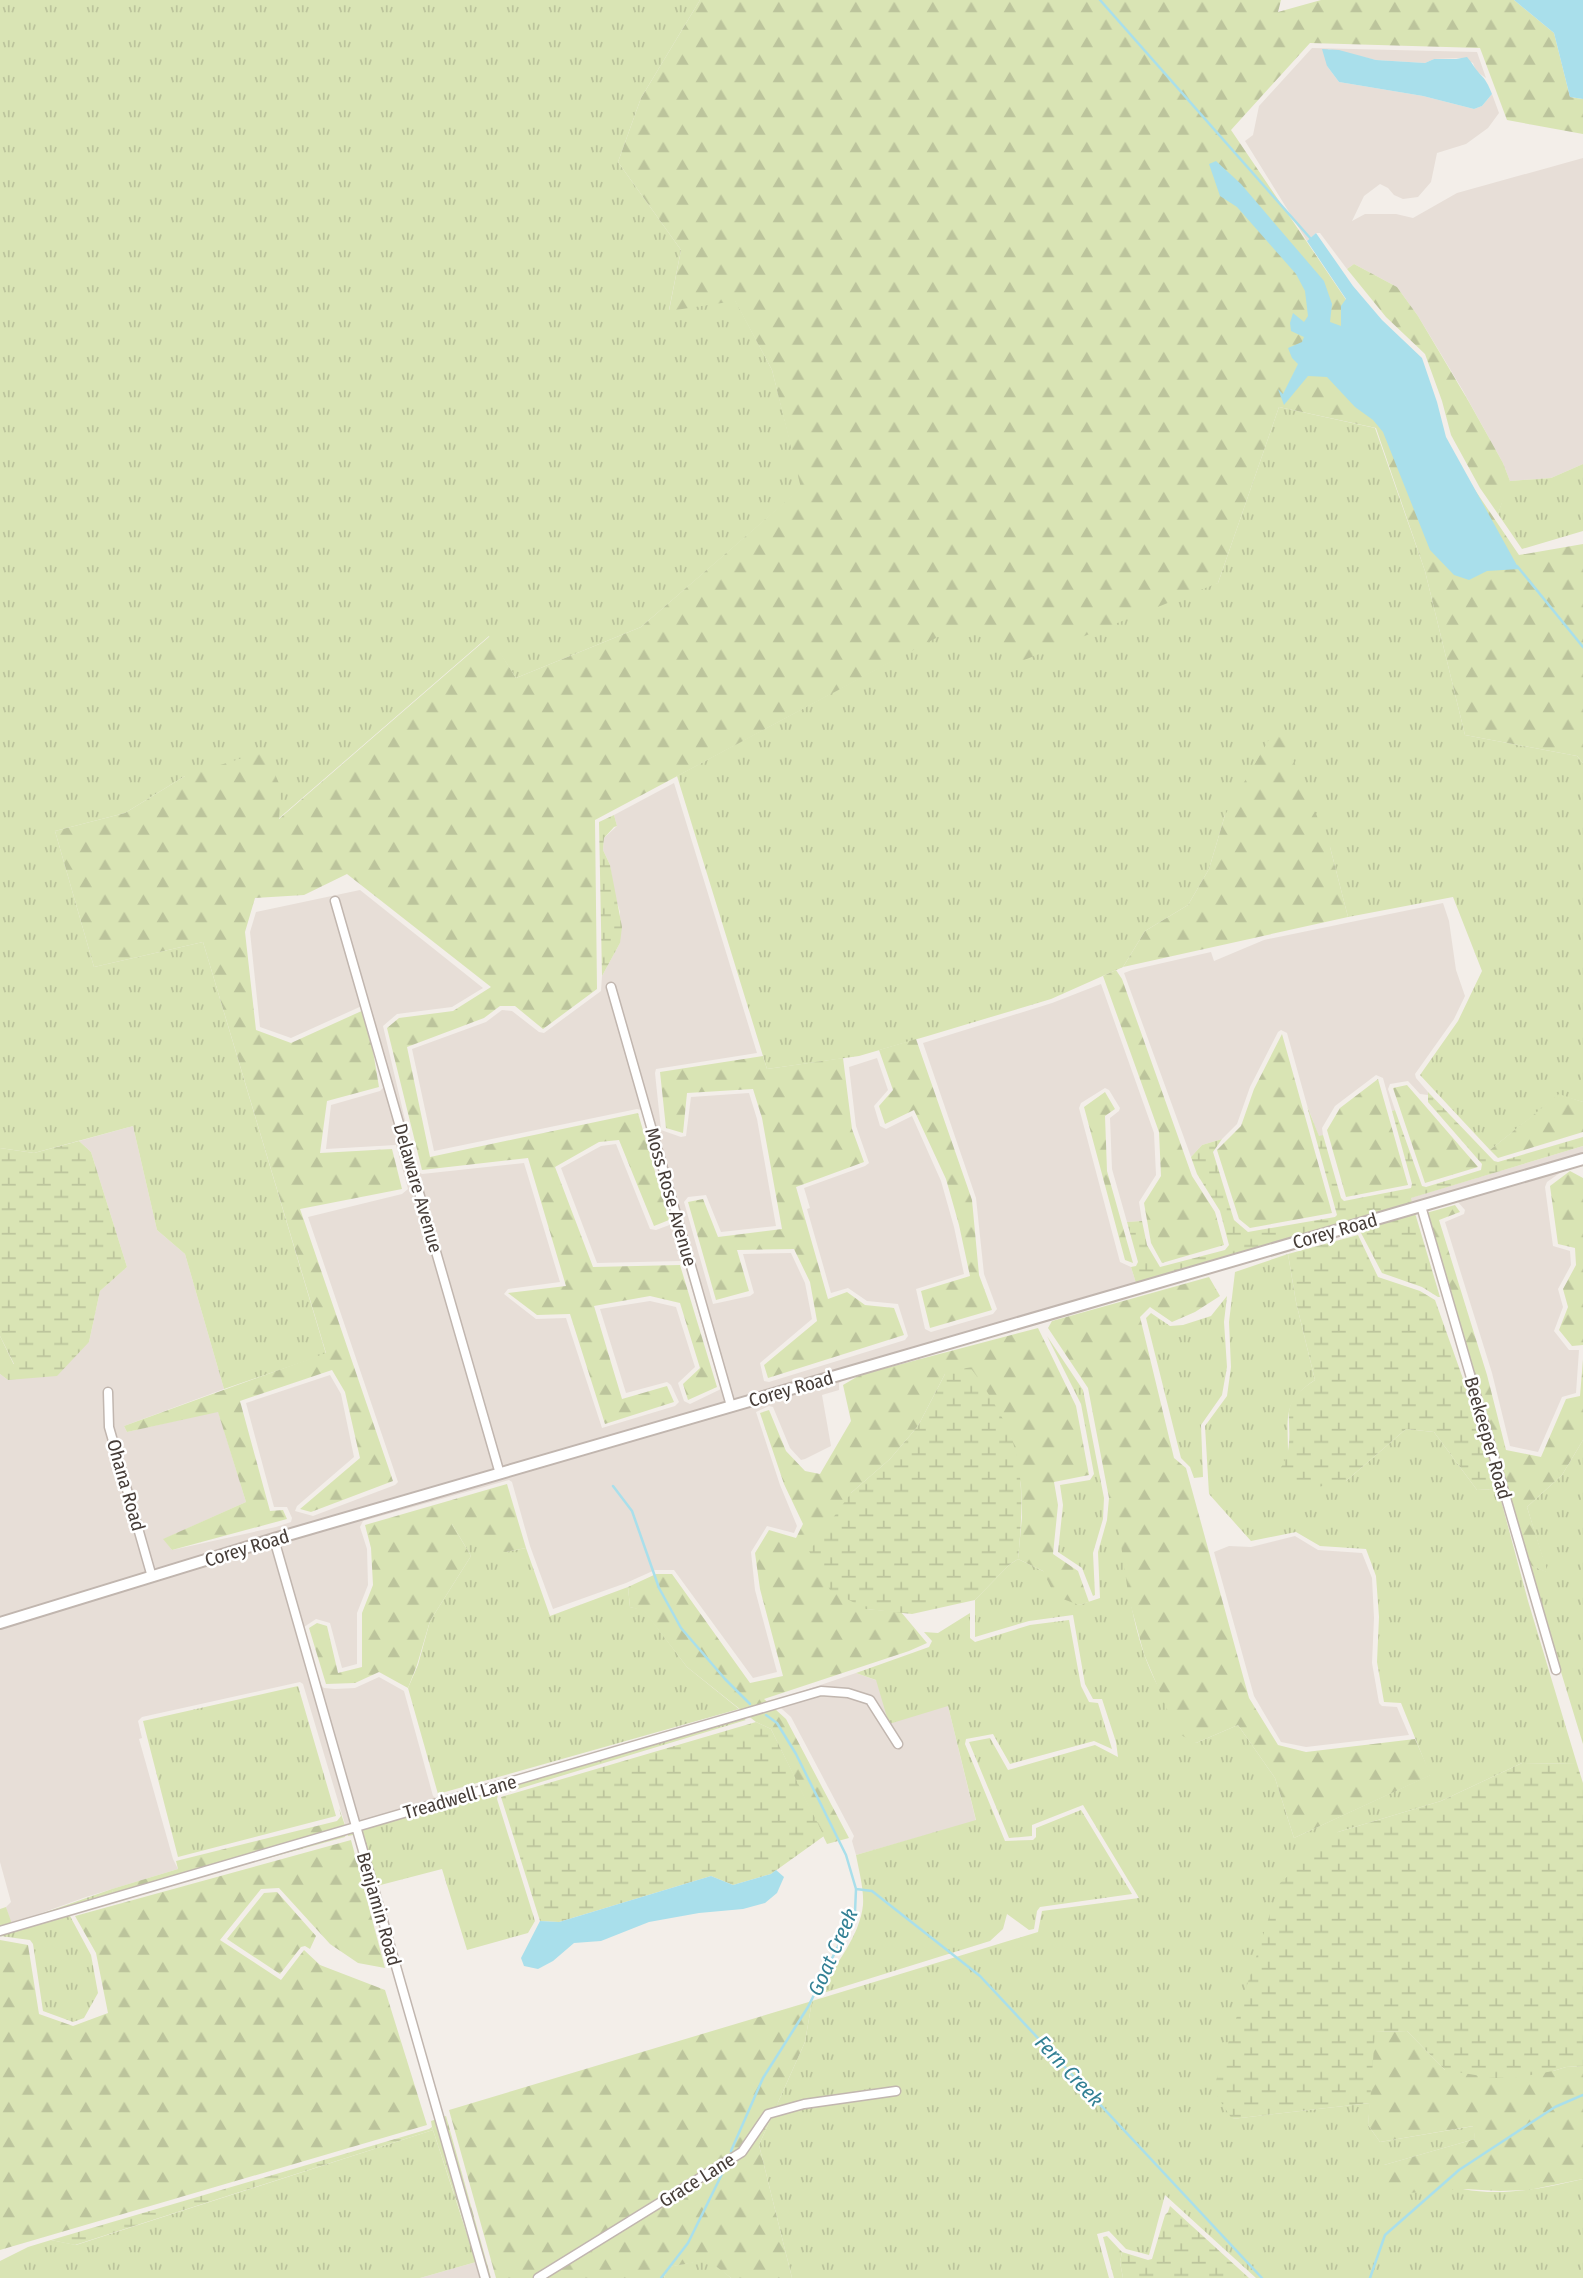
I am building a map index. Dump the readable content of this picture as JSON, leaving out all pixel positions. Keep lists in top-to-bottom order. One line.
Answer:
{"streets":{"street":["Delaware Avenue","Moss Rose Avenue","Corey Road","Beekeeper Road","Ohana Road","Treadwell Lane","Benjamin Road","Grace Lane"]},"crossings":[["Delaware Avenue","Corey Road"],["Moss Rose Avenue","Corey Road"],["Corey Road","Beekeeper Road"],["Corey Road","Ohana Road"],["Corey Road","Benjamin Road"],["Treadwell Lane","Benjamin Road"]],"water":["Goat Creek","Fern Creek"]}
